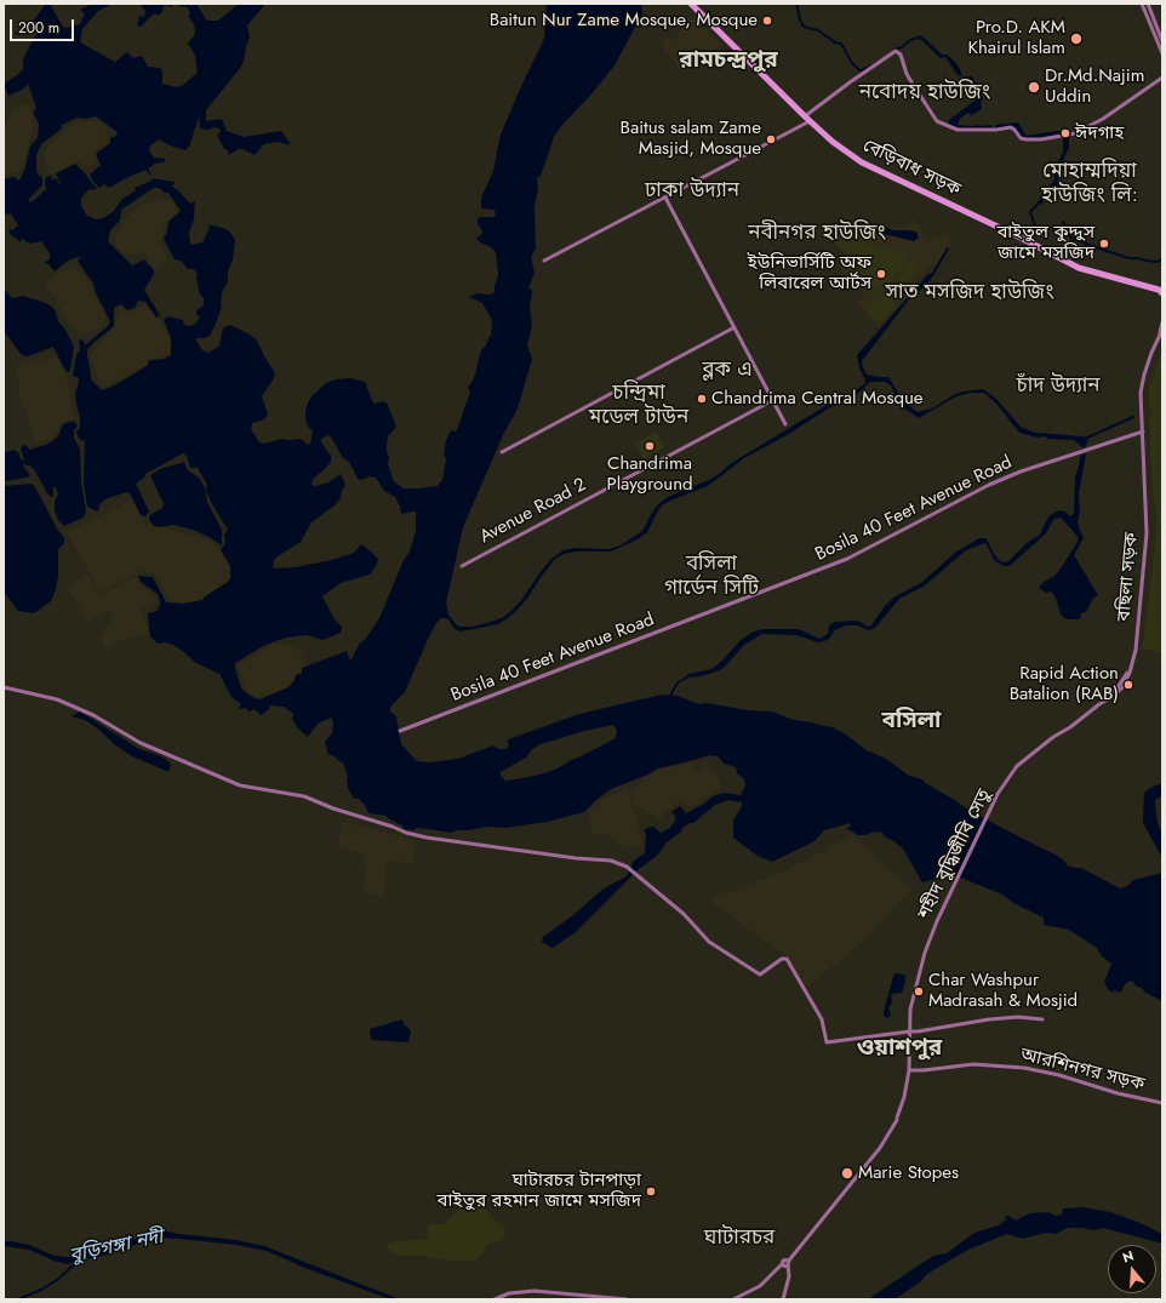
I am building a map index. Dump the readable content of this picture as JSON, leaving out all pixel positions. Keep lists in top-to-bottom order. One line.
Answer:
{"streets":{"highway":["বেড়িবাধ সড়ক"],"street":["Bosila 40 Feet Avenue Road","Avenue Road 2","বছিলা সড়ক","শহীদ বুদ্ধিজীবি সেতু","আরশিনগর সড়ক"]},"crossings":[["Bosila 40 Feet Avenue Road","বছিলা সড়ক"],["বছিলা সড়ক","শহীদ বুদ্ধিজীবি সেতু"],["শহীদ বুদ্ধিজীবি সেতু","আরশিনগর সড়ক"]],"districts":["রামচন্দ্রপুর","নবোদয় হাউজিং","মোহাম্মদিয়া হাউজিং লি:","ঢাকা উদ্যান","নবীনগর হাউজিং","সাত মসজিদ হাউজিং","ব্লক এ","চাঁদ উদ্যান","চন্দ্রিমা মডেল টাউন","বসিলা গার্ডেন সিটি","বসিলা","ওয়াশপুর","ঘাটারচর"],"water":["বুড়িগঙ্গা নদী"],"places":["Baitun Nur Zame Mosque, Mosque","Pro.D. AKM Khairul Islam","Dr.Md.Najim Uddin","ঈদগাহ","Baitus salam Zame Masjid, Mosque","বাইতুল কুদ্দুস জামে মসজিদ","ইউনিভার্সিটি অফ লিবারেল আর্টস","Chandrima Central Mosque","Chandrima Playground","Rapid Action Batalion (RAB)","Char Washpur Madrasah & Mosjid","Marie Stopes","ঘাটারচর টানপাড়া বাইতুর রহমান জামে মসজিদ"],"scale_bar":"200 m","north":"top"}
